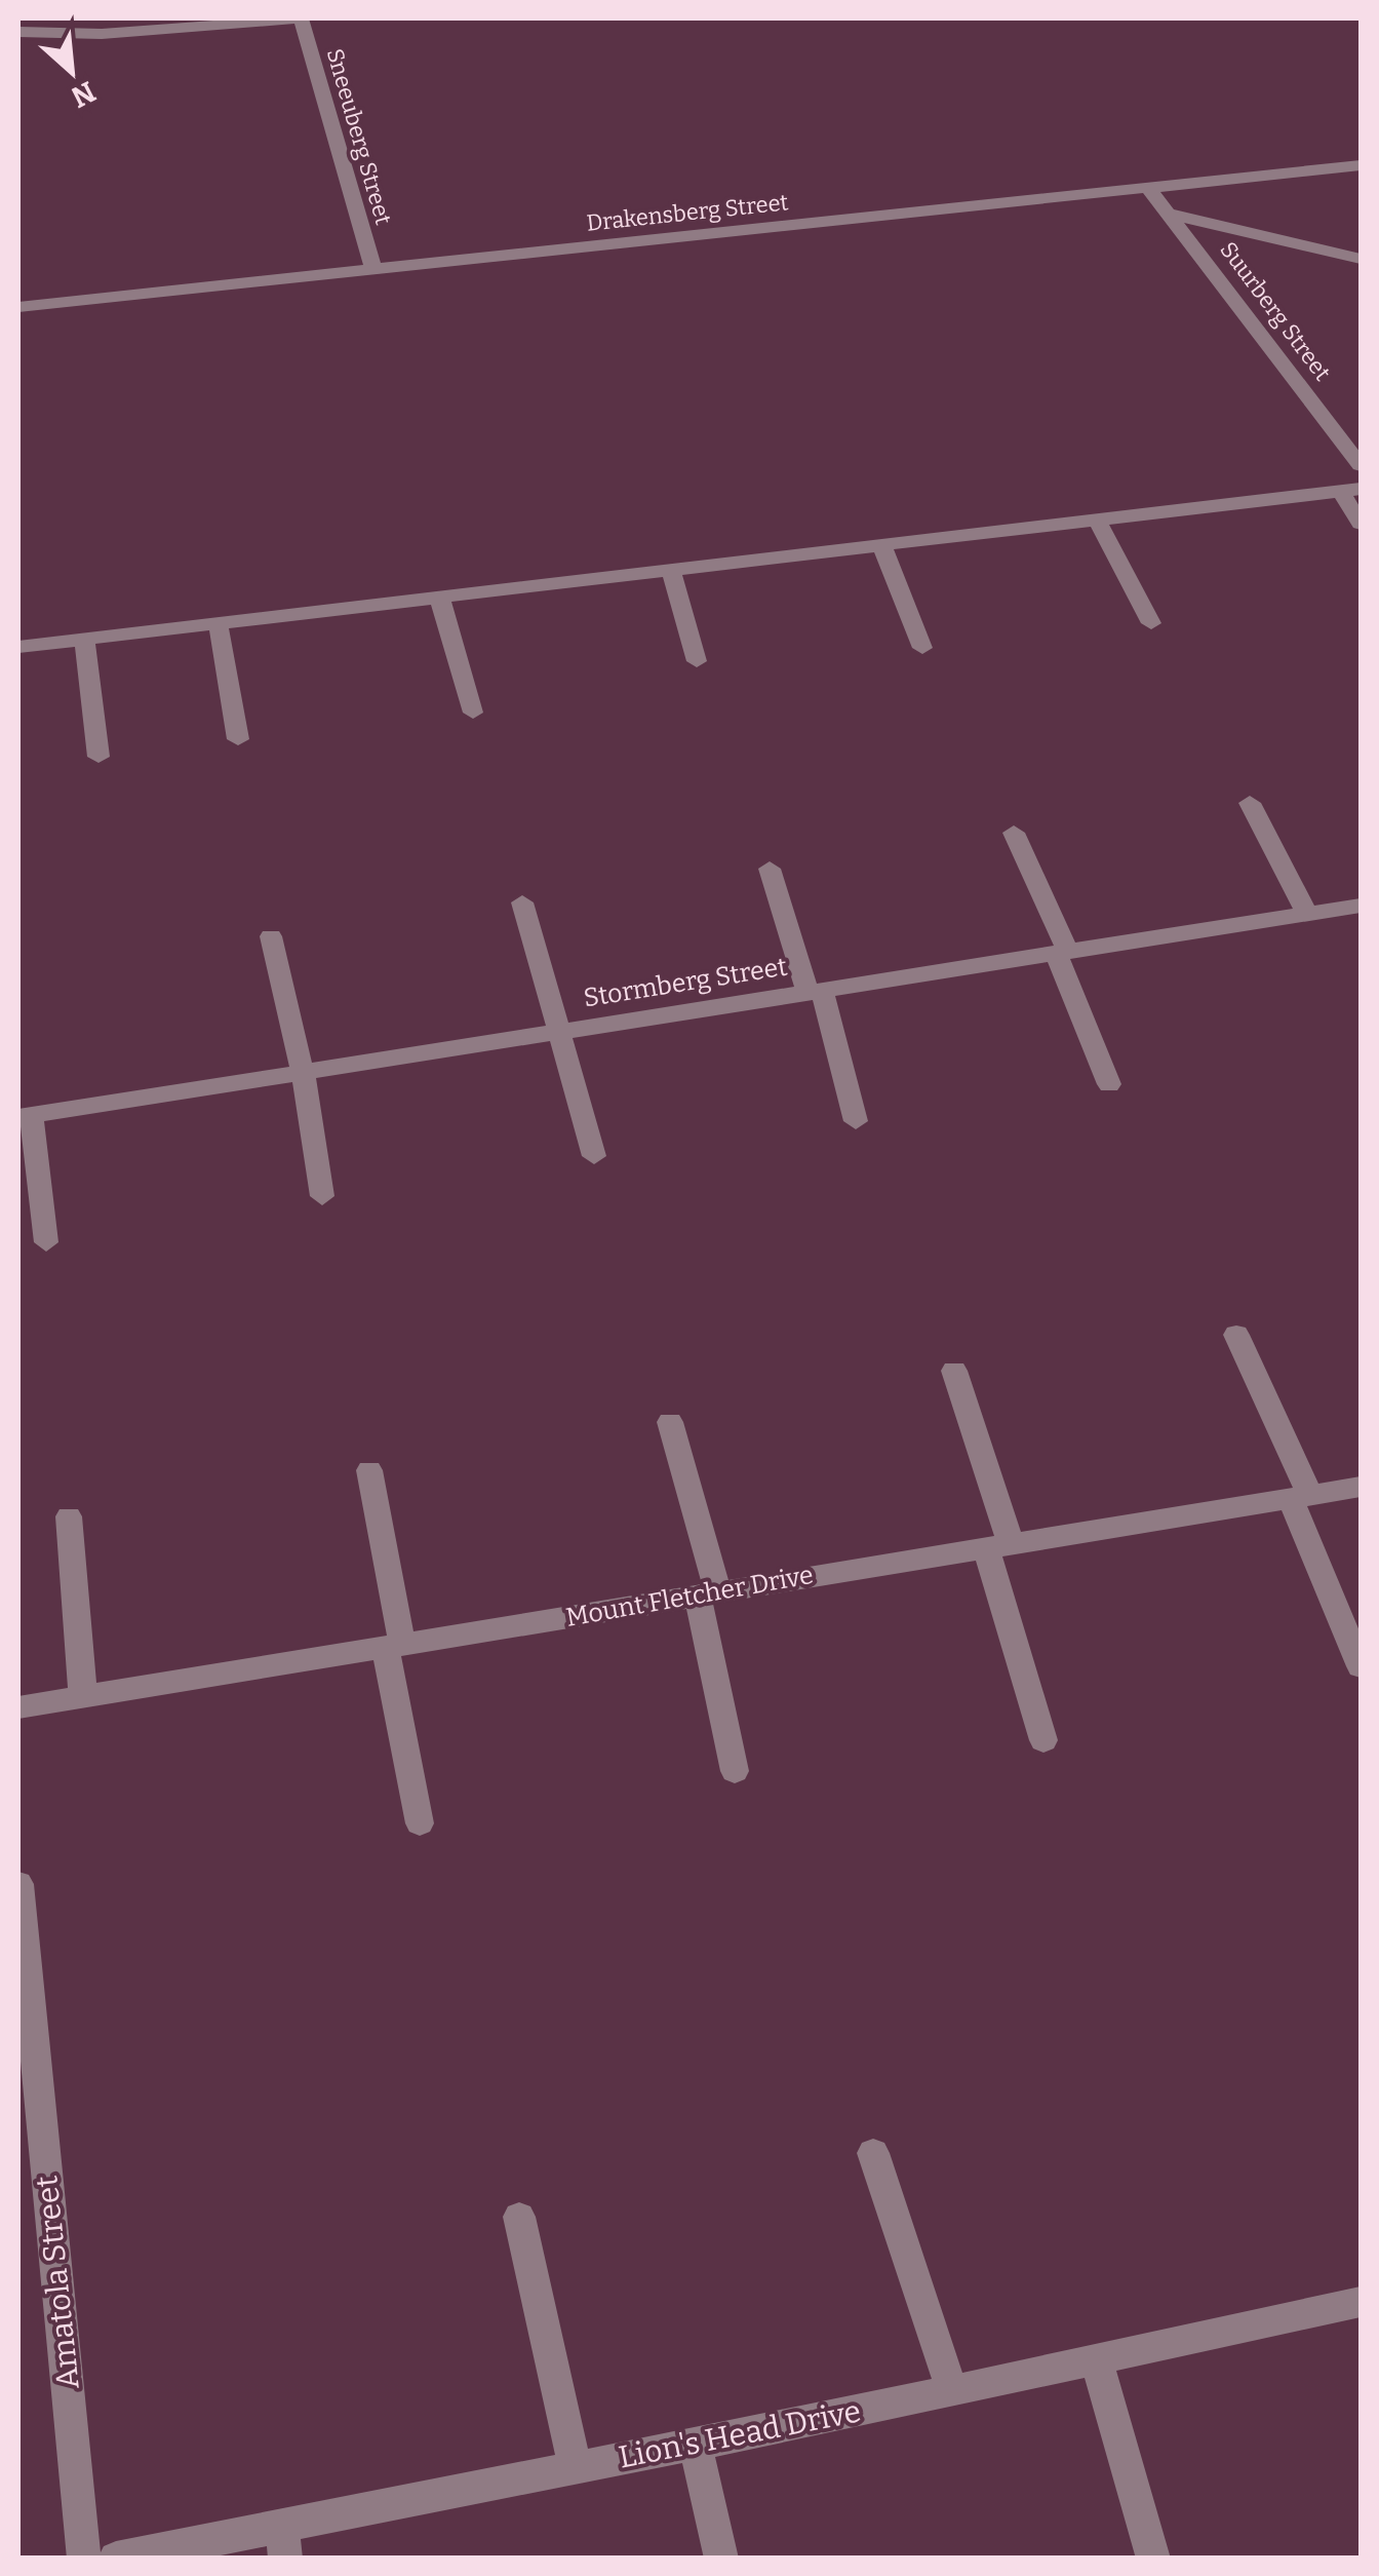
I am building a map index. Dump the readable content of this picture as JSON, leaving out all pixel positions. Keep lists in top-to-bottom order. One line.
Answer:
{"streets":{"street":["Sneeuberg Street","Drakensberg Street","Suurberg Street","Stormberg Street","Mount Fletcher Drive","Amatola Street","Lion's Head Drive"]},"crossings":[["Sneeuberg Street","Drakensberg Street"],["Drakensberg Street","Suurberg Street"]],"north":"bottom right"}
